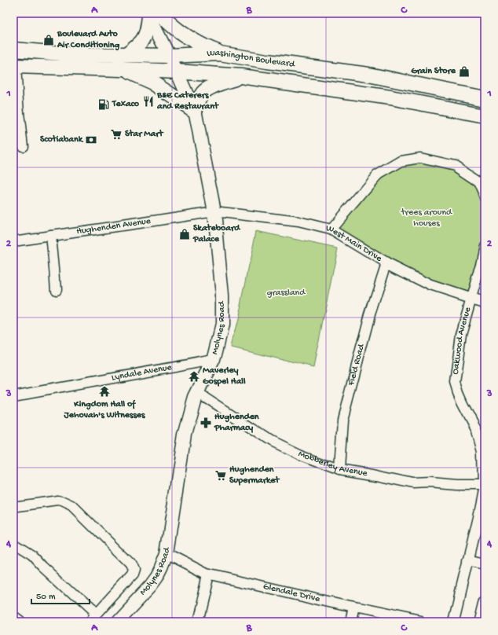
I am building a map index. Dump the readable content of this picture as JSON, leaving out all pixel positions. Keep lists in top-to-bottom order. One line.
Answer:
{"streets":{"highway":["Washington Boulevard"],"main road":["Molynes Road"],"street":["Hughenden Avenue","West Main Drive","Oakwood Avenue","Field Road","Lyndale Avenue","Mobberley Avenue","Glendale Drive"]},"crossings":[["Washington Boulevard","Molynes Road"],["Hughenden Avenue","West Main Drive"],["Hughenden Avenue","Molynes Road"],["West Main Drive","Molynes Road"],["West Main Drive","Oakwood Avenue"],["West Main Drive","Field Road"],["Molynes Road","Lyndale Avenue"],["Molynes Road","Mobberley Avenue"],["Molynes Road","Glendale Drive"],["Oakwood Avenue","Mobberley Avenue"],["Field Road","Mobberley Avenue"]],"parks":["trees around houses","grassland"],"places":{"shop":["Boulevard Auto Air Conditioning","Grain Store","Skateboard Palace"],"restaurant":["B&E Caterers and Restaurant"],"fuel station":["Texaco"],"supermarket":["Star Mart","Hughenden Supermarket"],"bank":["Scotiabank"],"temple":["Maverley Gospel Hall","Kingdom Hall of Jehovah's Witnesses"],"pharmacy":["Hughenden Pharmacy"]},"scale_bar":"50 m","grid":{"columns":["A","B","C"],"rows":["1","2","3","4"]}}
